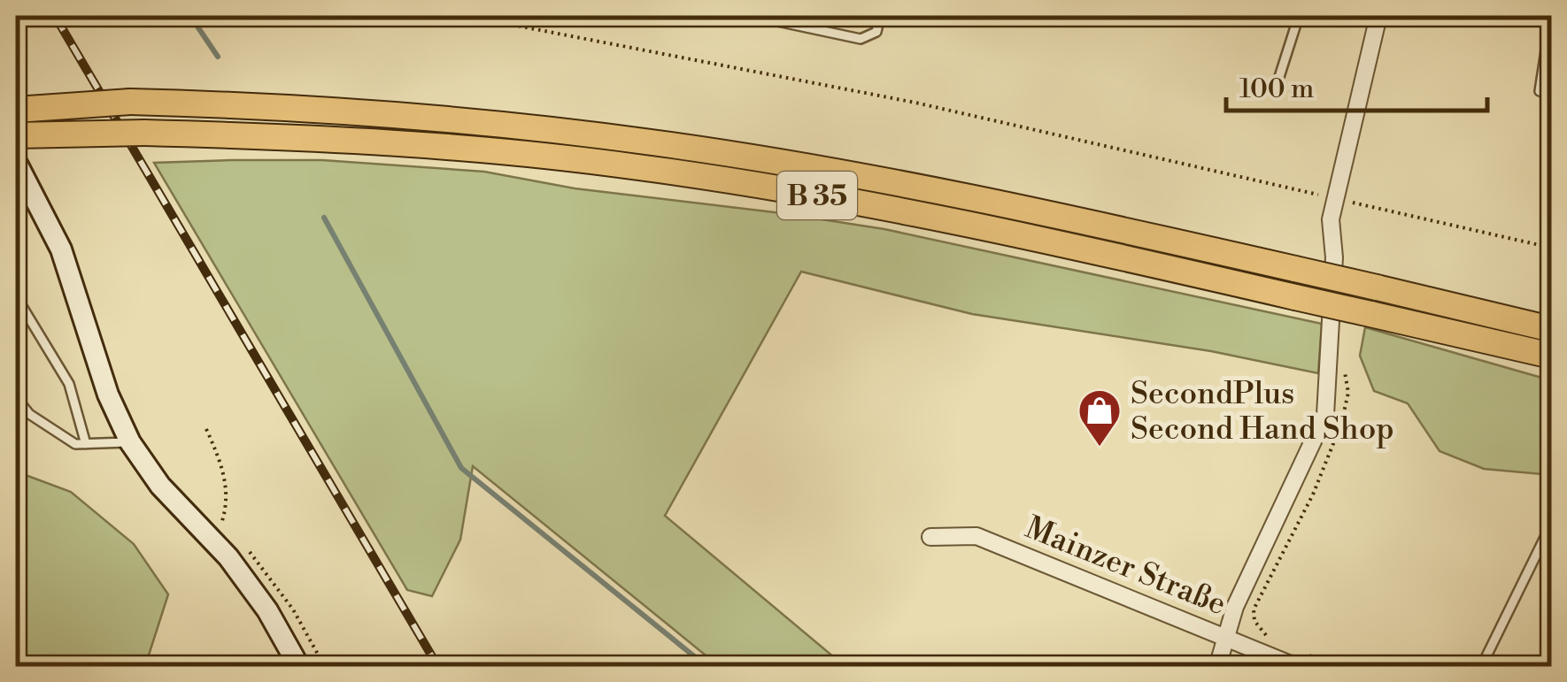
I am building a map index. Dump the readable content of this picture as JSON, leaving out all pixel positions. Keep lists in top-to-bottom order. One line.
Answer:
{"streets":{"highway":["B 35"],"street":["Mainzer Straße"]},"places":{"shop":["SecondPlus Second Hand Shop"]},"scale_bar":"100 m"}
